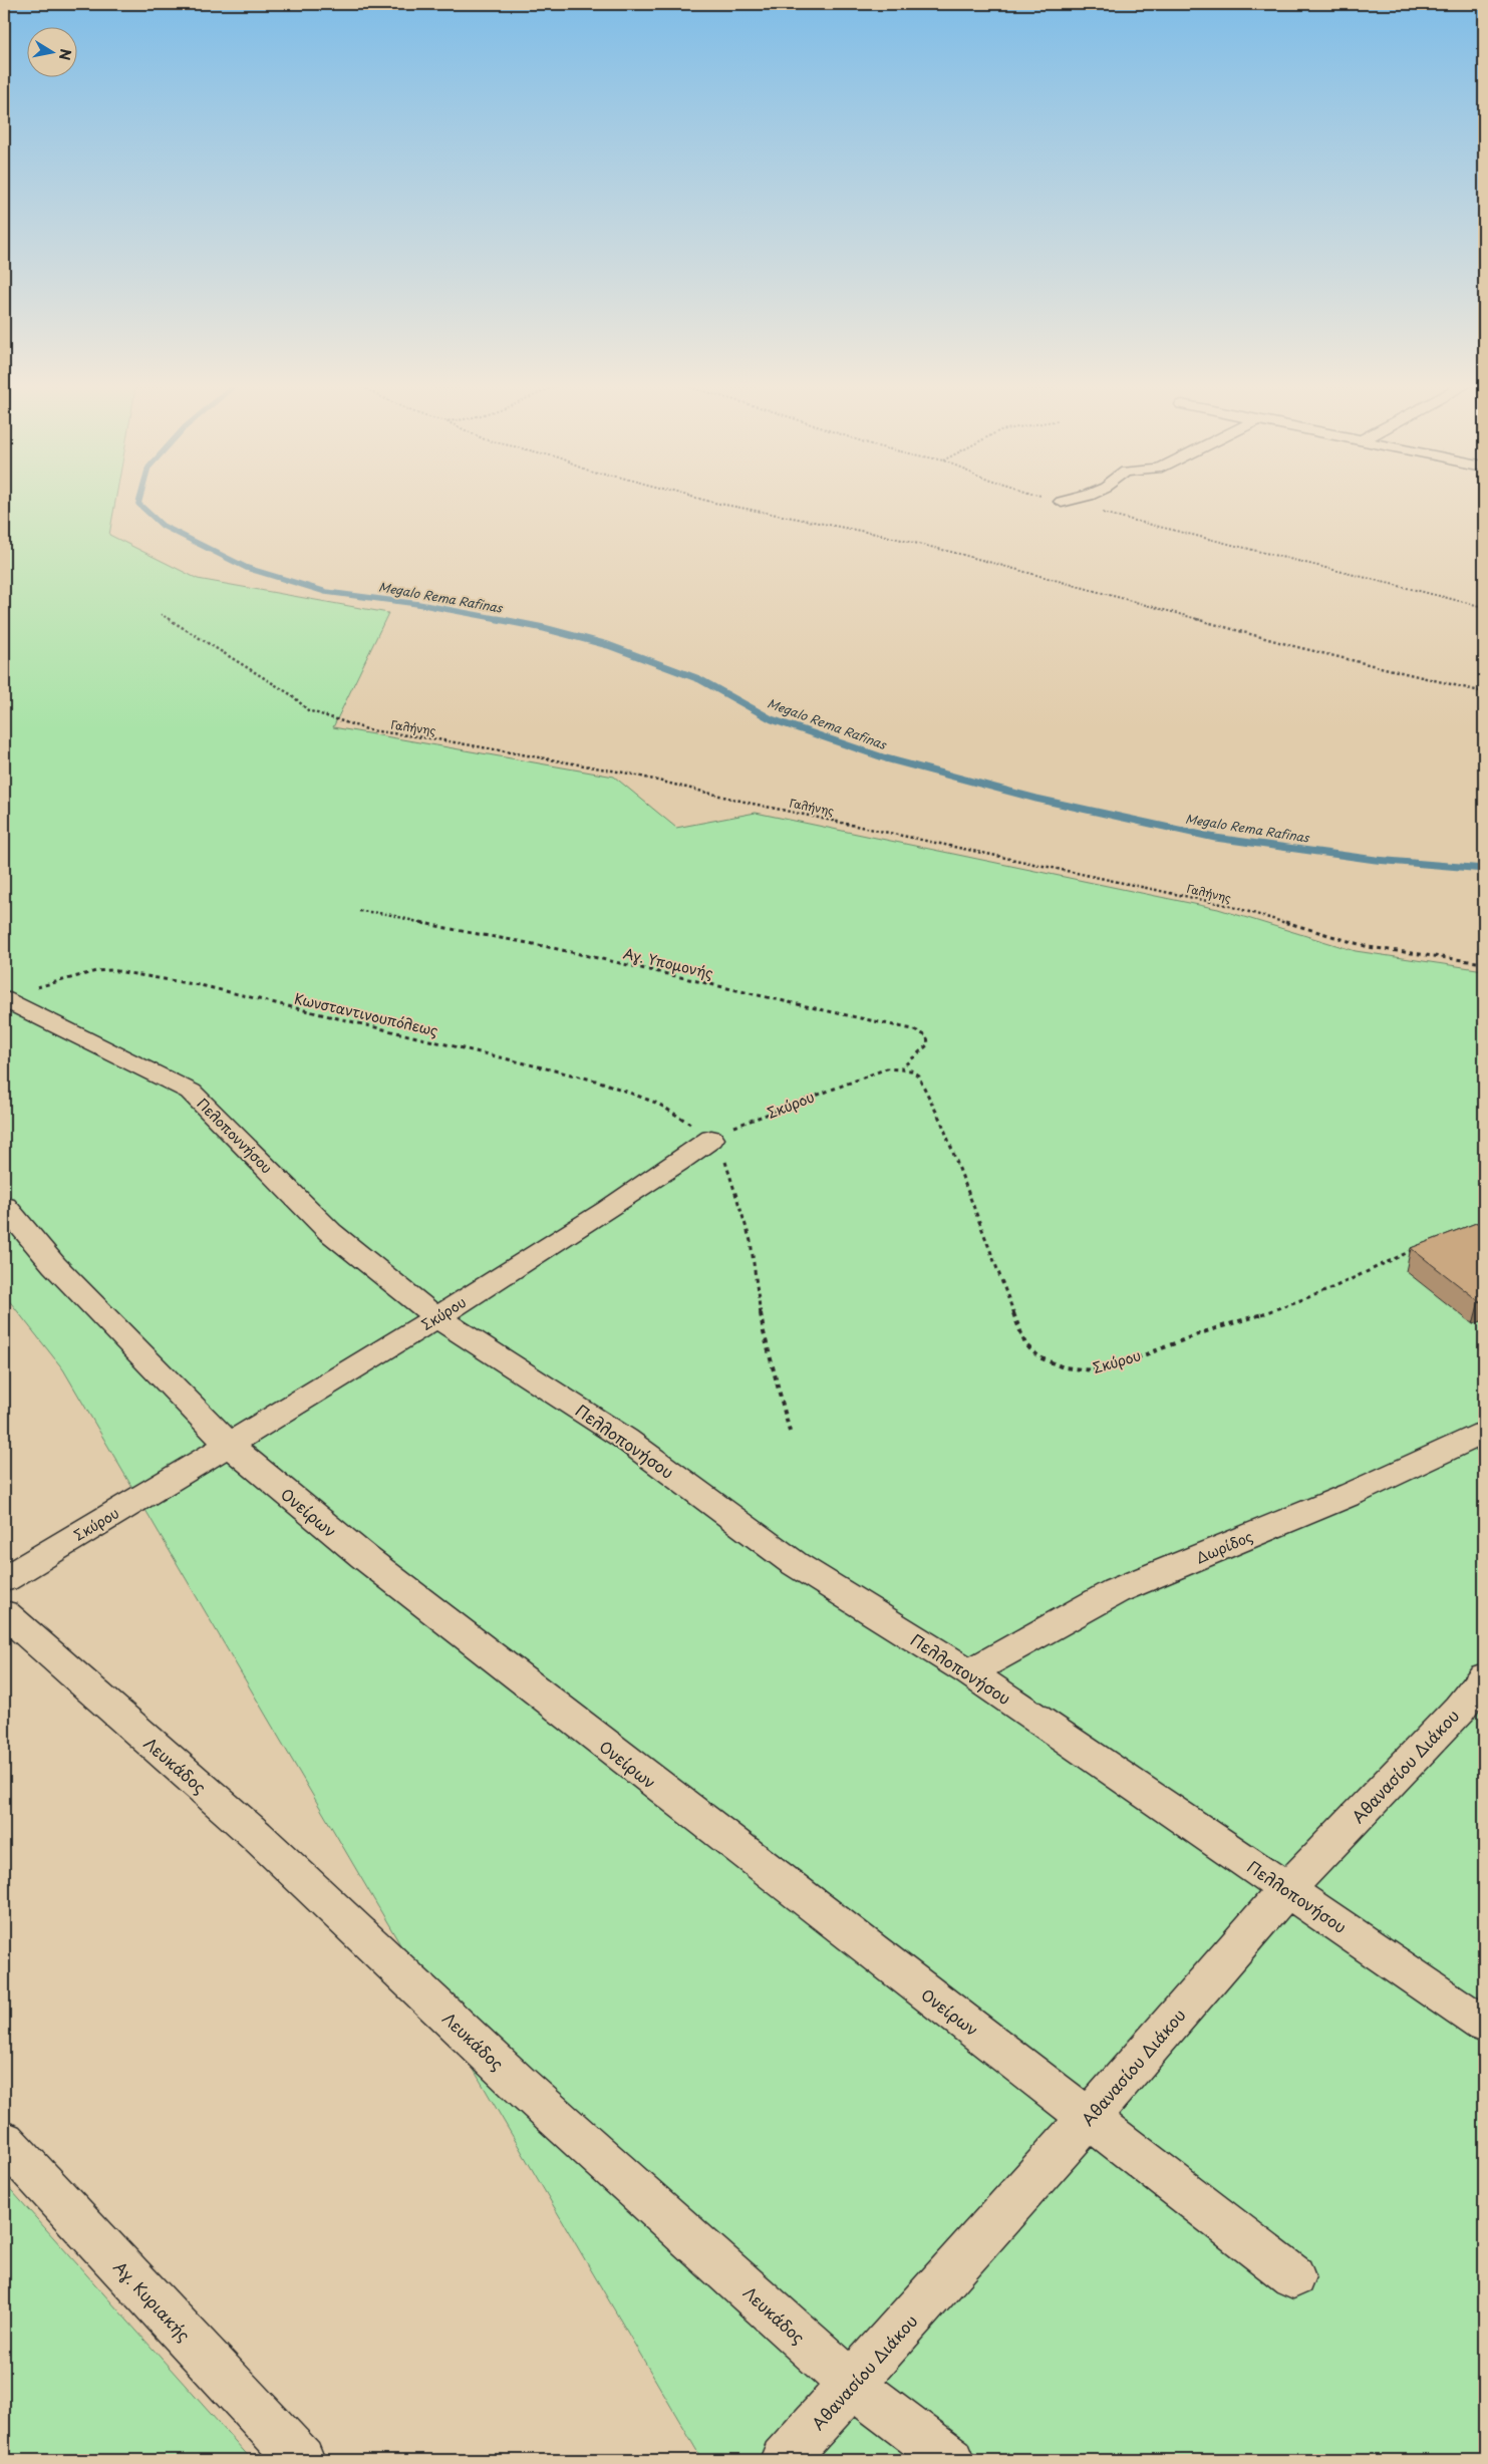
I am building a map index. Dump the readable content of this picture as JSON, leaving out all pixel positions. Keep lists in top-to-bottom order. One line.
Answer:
{"streets":{"street":["Σκύρου","Πελοποννήσου","Πελλοπονήσου","Ονείρων","Δωρίδος","Λευκάδος","Αθανασίου Διάκου","Αγ. Κυριακής"],"path":["Γαλήνης","Αγ. Υπομονής","Κωνσταντινουπόλεως"]},"crossings":[["Αγ. Υπομονής","Σκύρου"],["Κωνσταντινουπόλεως","Σκύρου"],["Σκύρου","Πελοποννήσου"],["Σκύρου","Πελλοπονήσου"],["Σκύρου","Ονείρων"],["Πελοποννήσου","Πελλοπονήσου"],["Πελλοπονήσου","Δωρίδος"],["Πελλοπονήσου","Αθανασίου Διάκου"],["Ονείρων","Αθανασίου Διάκου"],["Λευκάδος","Αθανασίου Διάκου"]],"water":["Megalo Rema Rafinas"],"north":"right"}
